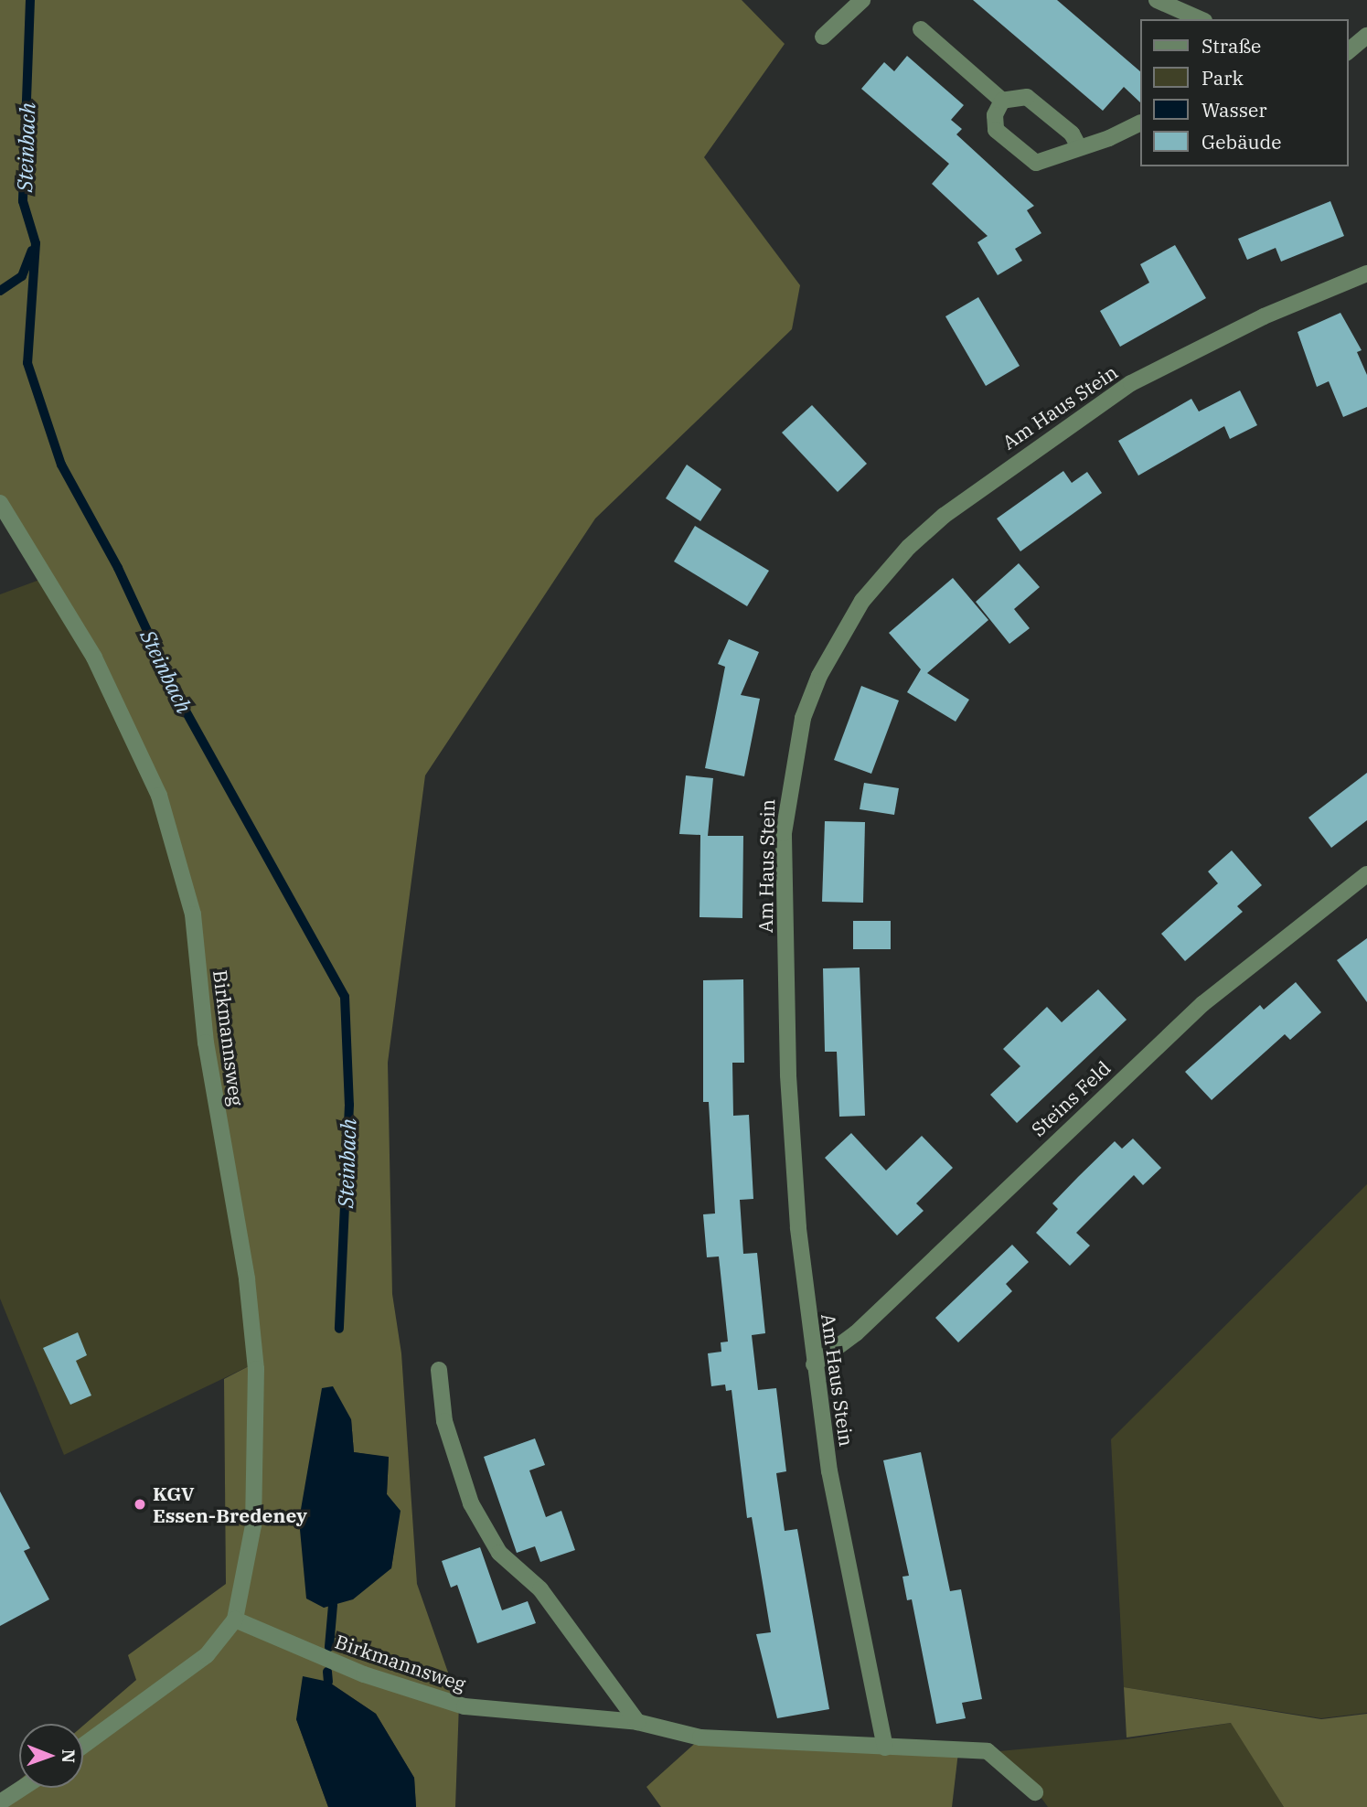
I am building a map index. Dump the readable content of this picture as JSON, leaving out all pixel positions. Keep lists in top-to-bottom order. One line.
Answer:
{"streets":{"street":["Am Haus Stein","Birkmannsweg","Steins Feld"]},"crossings":[["Am Haus Stein","Birkmannsweg"],["Am Haus Stein","Steins Feld"]],"water":["Steinbach"],"places":["KGV Essen-Bredeney"],"legend":["Straße","Park","Wasser","Gebäude"],"north":"right"}
